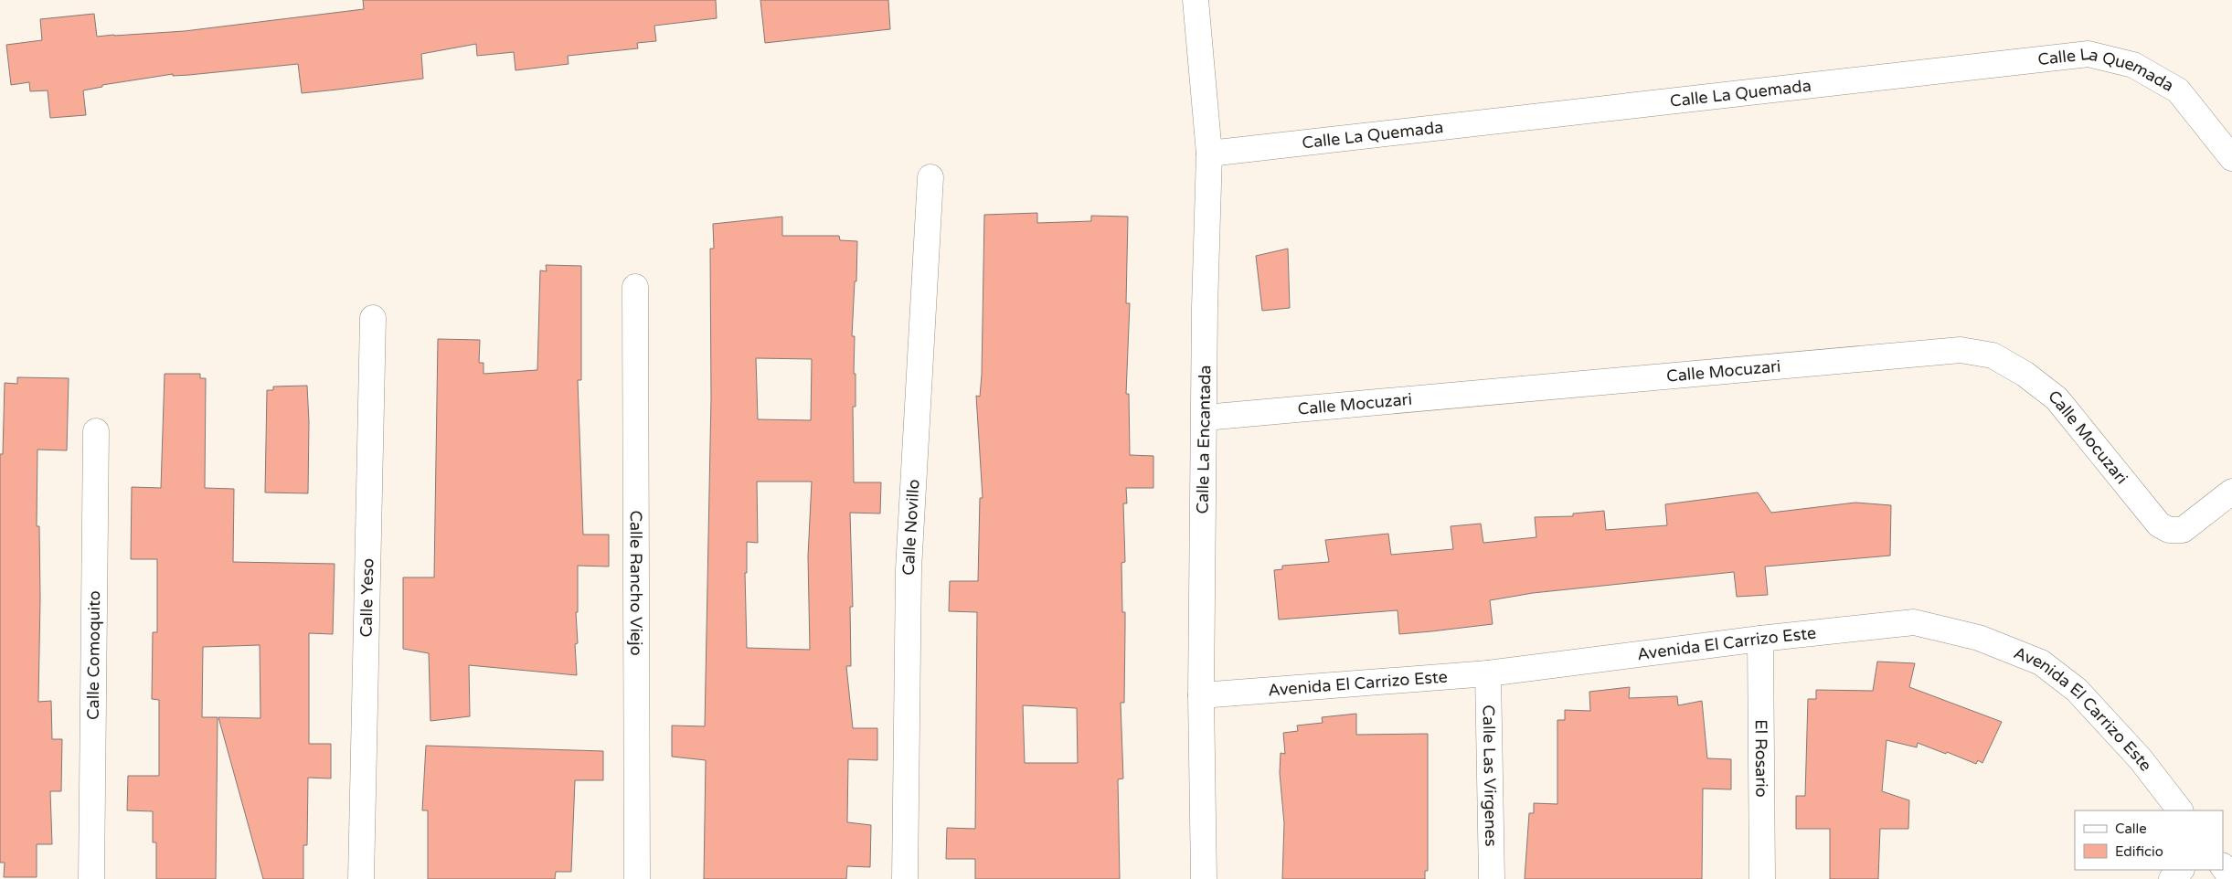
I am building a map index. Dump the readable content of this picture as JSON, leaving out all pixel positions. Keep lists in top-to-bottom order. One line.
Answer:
{"streets":{"street":["Calle La Quemada","Calle Mocuzari","Calle La Encantada","Calle Novillo","Calle Rancho Viejo","Calle Yeso","Avenida El Carrizo Este","Calle Comoquito","El Rosario","Calle Las Virgenes"]},"crossings":[["Calle La Quemada","Calle La Encantada"],["Calle Mocuzari","Calle La Encantada"],["Calle La Encantada","Avenida El Carrizo Este"],["Avenida El Carrizo Este","El Rosario"],["Avenida El Carrizo Este","Calle Las Virgenes"]],"legend":["Calle","Edificio"]}
